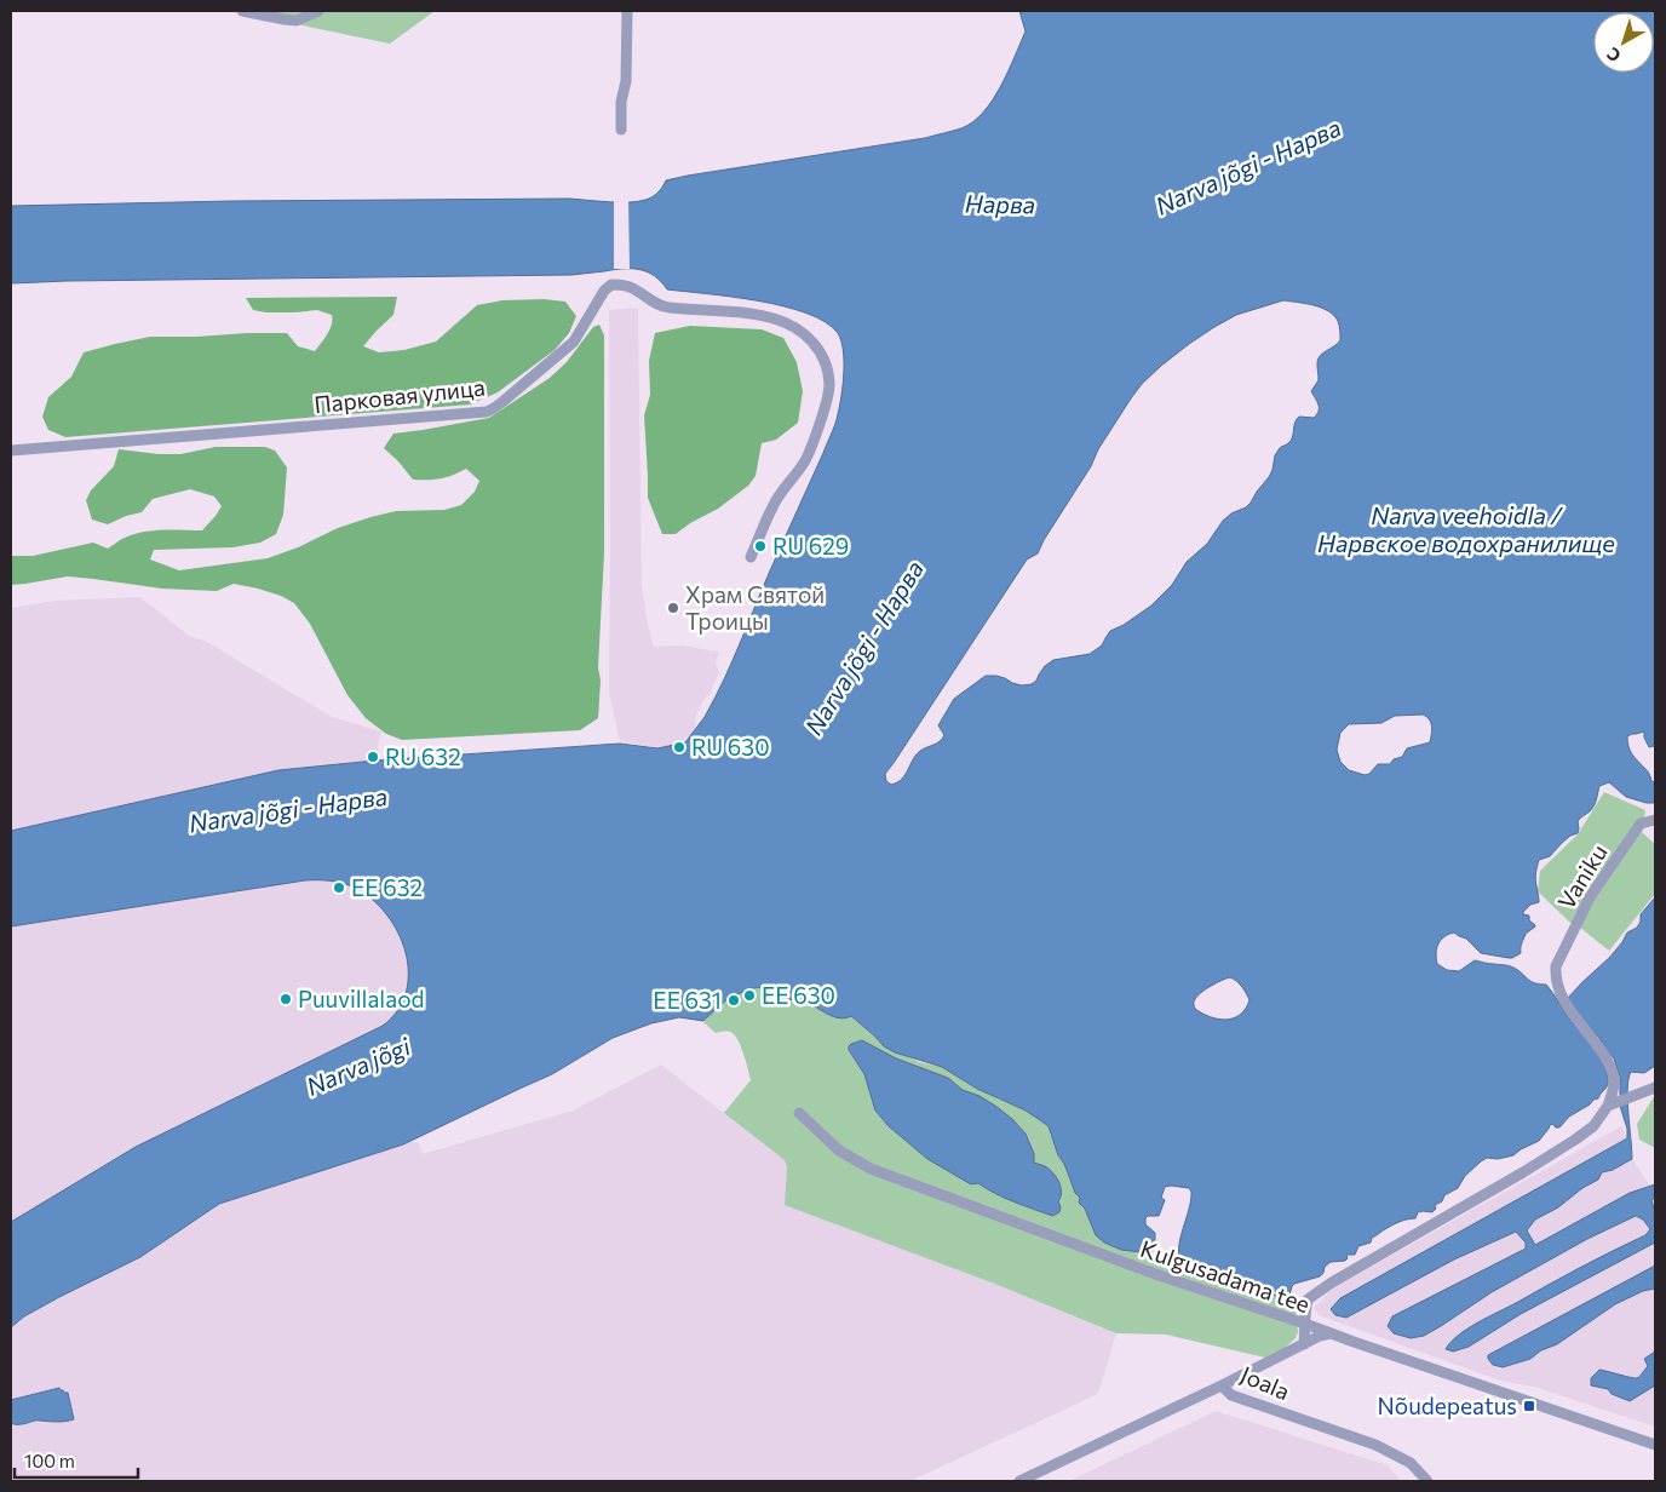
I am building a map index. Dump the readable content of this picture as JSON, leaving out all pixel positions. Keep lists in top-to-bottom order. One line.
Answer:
{"streets":{"street":["Парковая улица","Vaniku","Kulgusadama tee","Joala"]},"water":["Narva jõgi - Нарва","Нарва","Narva veehoidla / Нарвское водохранилище","Narva jõgi"],"places":{"other":["RU 629","Храм Святой Троицы","RU 630","RU 632","EE 632","EE 630","Puuvillalaod","EE 631"],"transit":["Nõudepeatus"]},"scale_bar":"100 m","north":"bottom left"}
